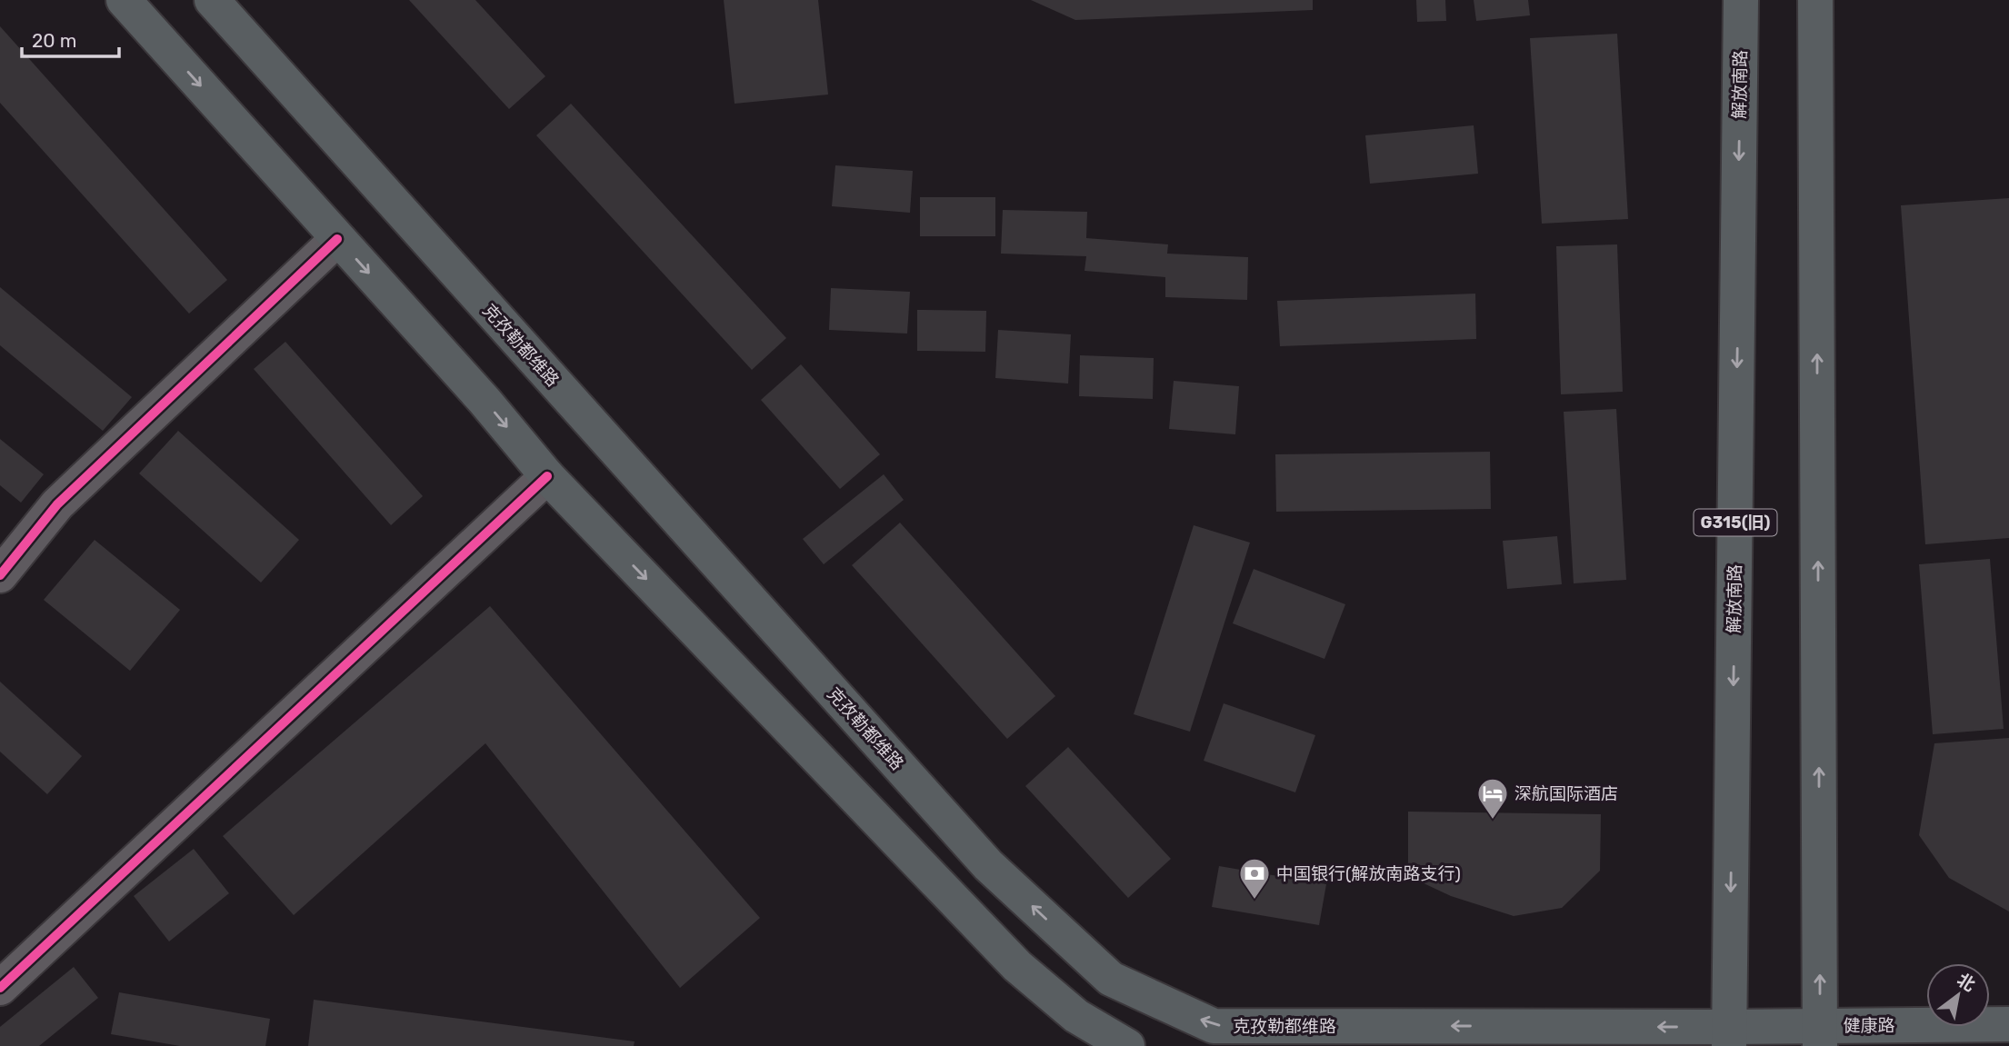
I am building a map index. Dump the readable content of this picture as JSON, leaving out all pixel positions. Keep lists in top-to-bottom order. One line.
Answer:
{"streets":{"main road":["解放南路","克孜勒都维路","G315(旧)","健康路"]},"crossings":[["解放南路","克孜勒都维路"],["解放南路","健康路"],["克孜勒都维路","健康路"]],"places":{"hotel":["深航国际酒店"],"bank":["中国银行(解放南路支行)"]},"scale_bar":"20 m","north":"top right"}
